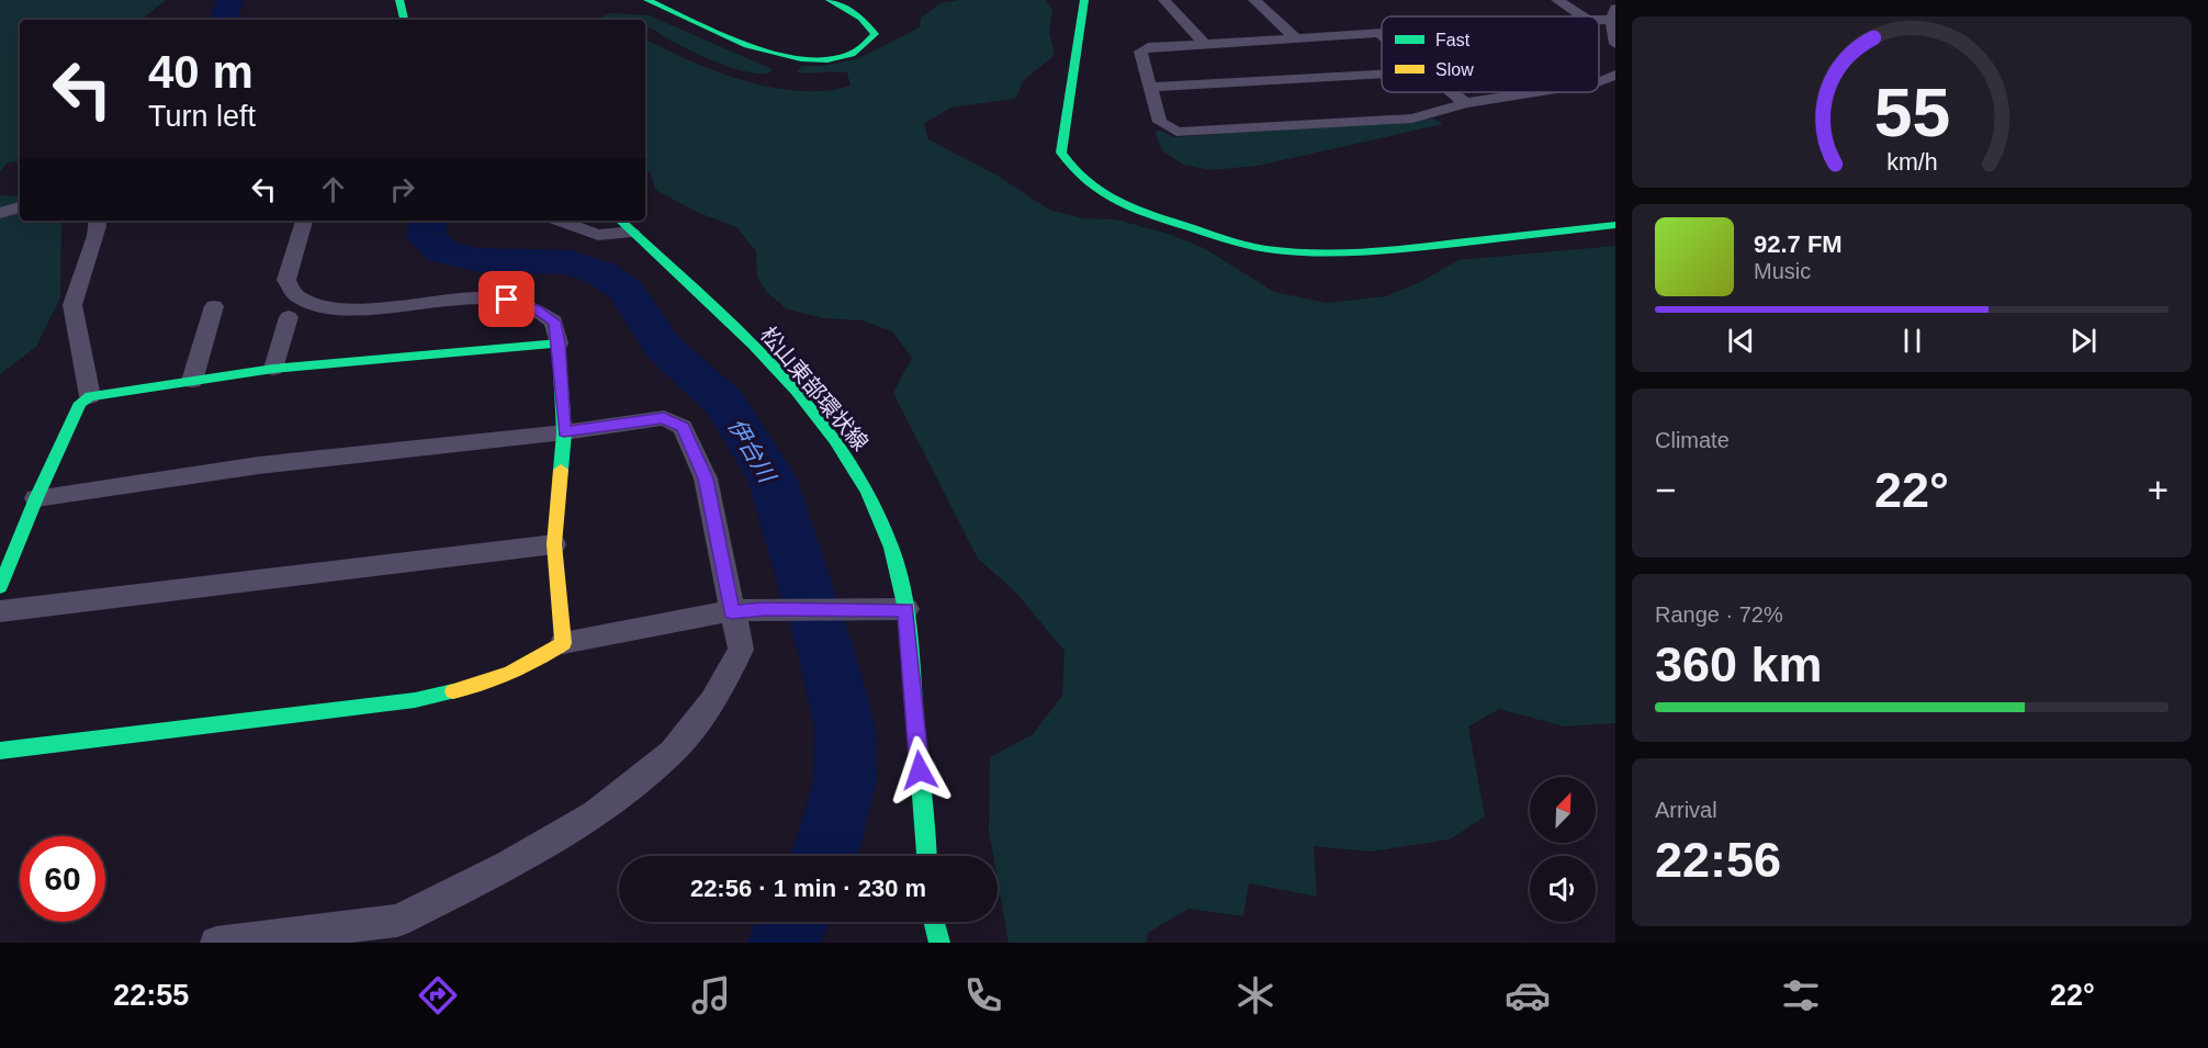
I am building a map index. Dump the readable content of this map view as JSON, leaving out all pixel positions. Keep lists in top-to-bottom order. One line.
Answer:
{"streets":{"street":["松山東部環状線"]},"water":["伊台川"],"legend":["Fast","Slow"],"north":"top right","page":{"turn":["40 m","Turn left"],"song":["92.7 FM","Music"],"tile":["Climate",["Range · 72%","360 km"],["Arrival","22:56"]],"heat":["−","22°","+"],"limit":"60","trip":"22:56 · 1 min · 230 m","tabs":["22:55","22°"],"gauge":["55","km/h"]}}
